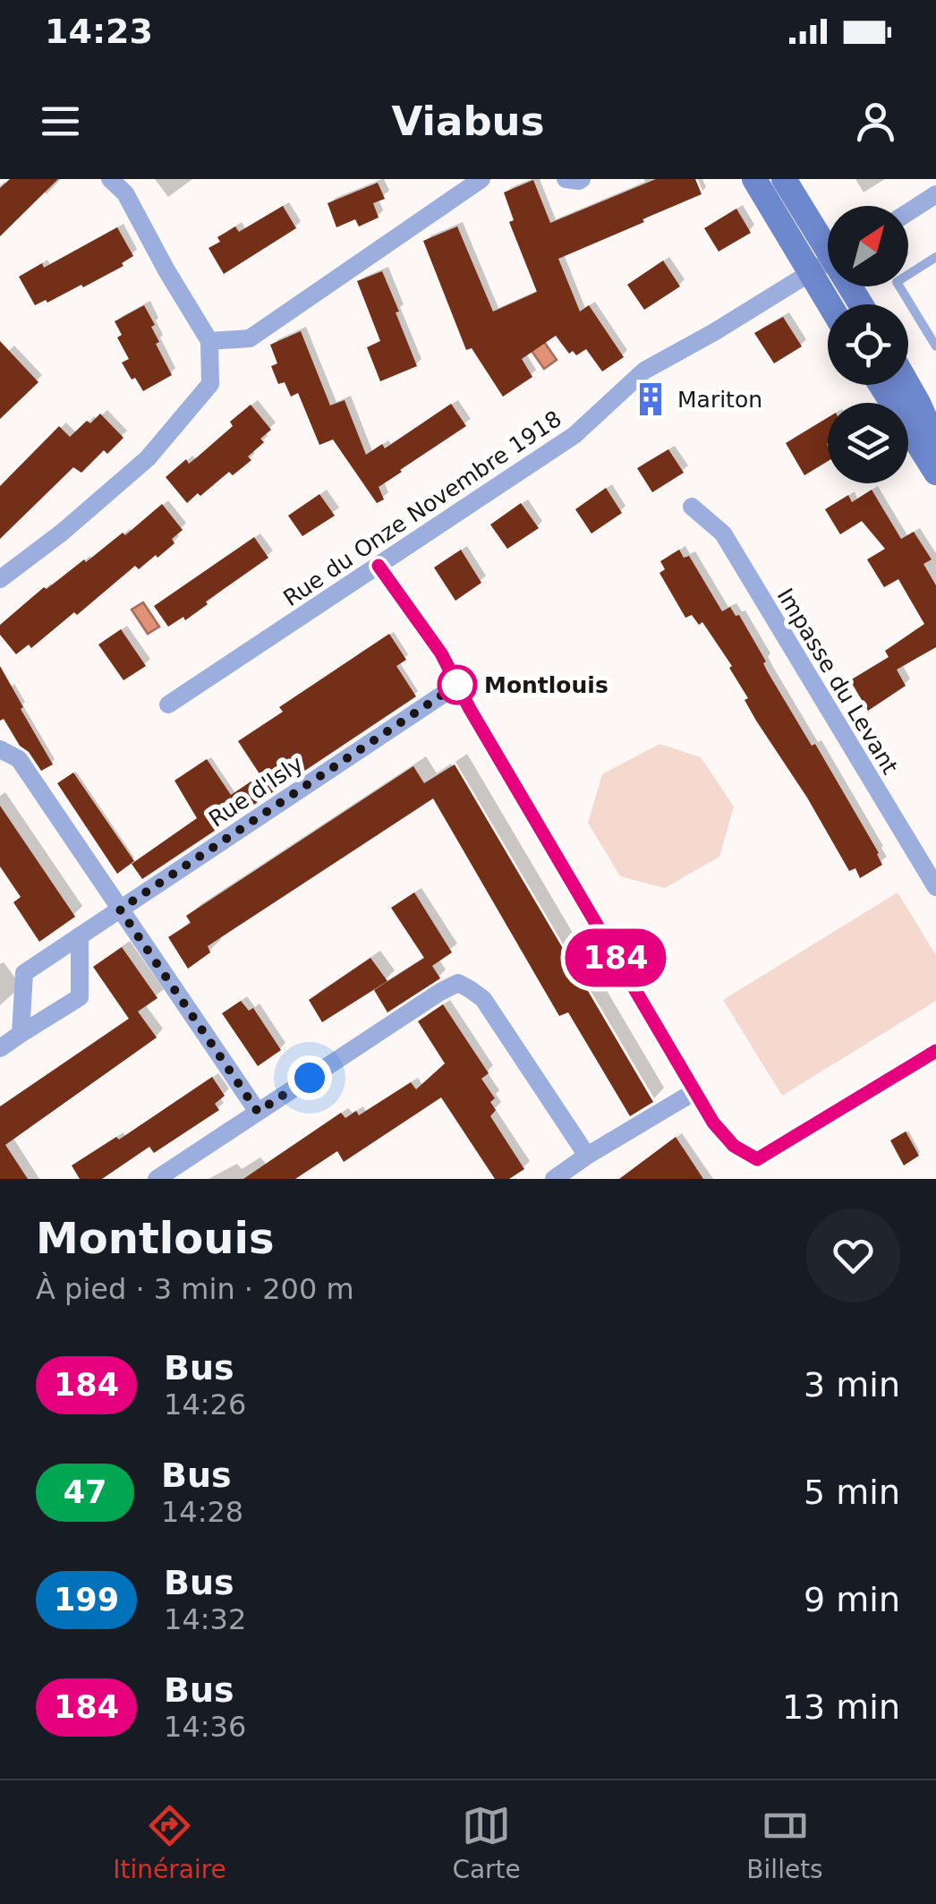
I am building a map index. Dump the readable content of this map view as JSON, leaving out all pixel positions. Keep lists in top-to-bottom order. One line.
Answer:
{"streets":{"street":["Rue du Onze Novembre 1918","Impasse du Levant","Rue d'Isly"]},"places":{"building":["Mariton"],"other":["Montlouis"]},"lines":["bus line 184"],"north":"top right","page":{"status":"14:23","header":"Viabus","on_map":"184","heading":["Montlouis","À pied · 3 min · 200 m"],"list":[{"mark":"184","name":"Bus","note":"14:26","value":"3 min"},{"mark":"47","name":"Bus","note":"14:28","value":"5 min"},{"mark":"199","name":"Bus","note":"14:32","value":"9 min"},{"mark":"184","name":"Bus","note":"14:36","value":"13 min"}],"tabs":["Itinéraire","Carte","Billets"]}}
